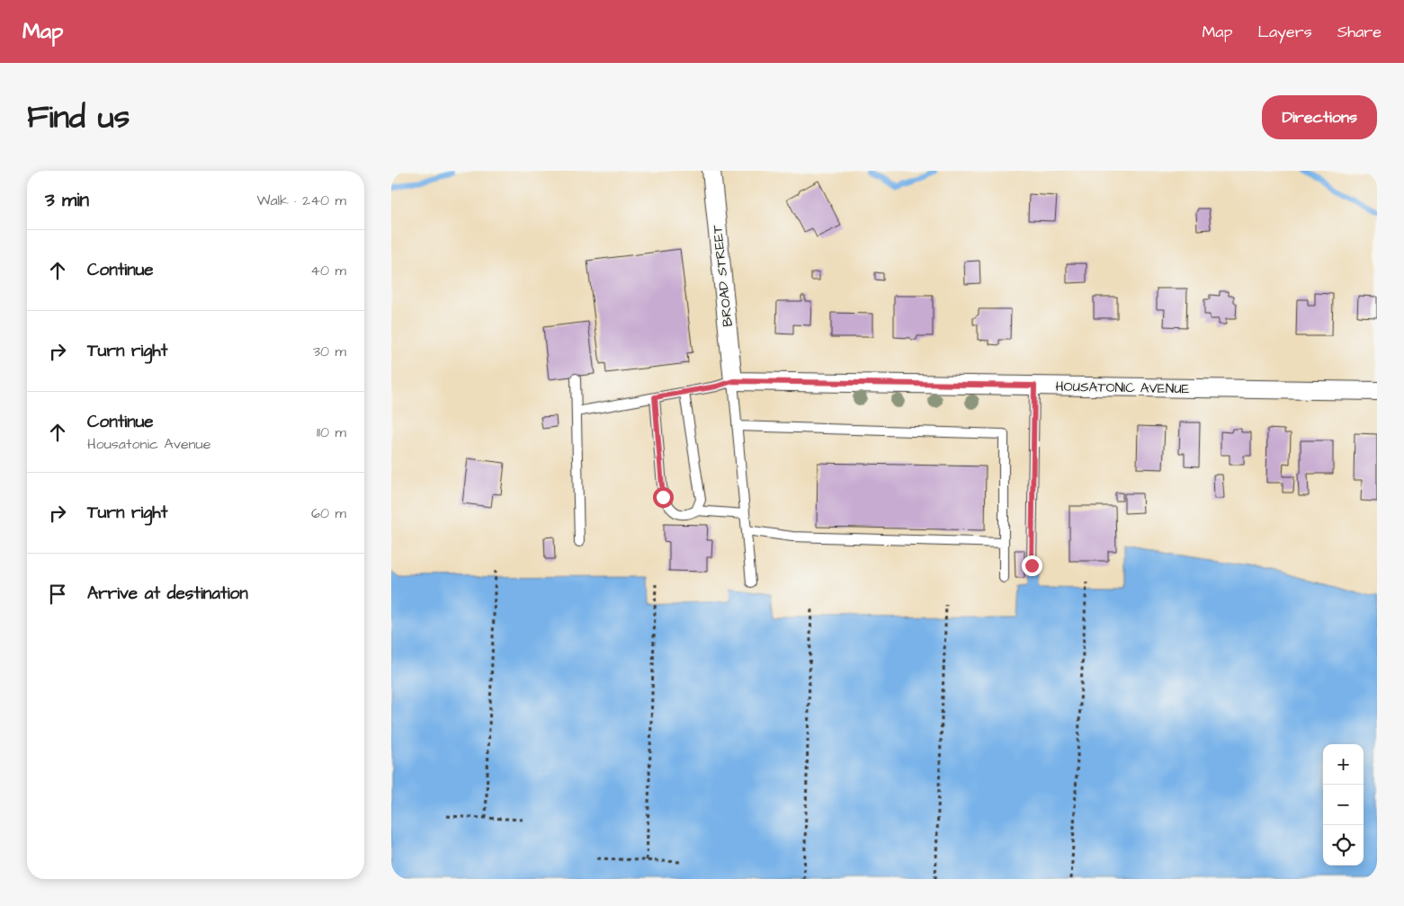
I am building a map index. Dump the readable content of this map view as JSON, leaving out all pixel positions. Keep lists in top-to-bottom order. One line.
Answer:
{"streets":{"street":["BROAD STREET","HOUSATONIC AVENUE"]},"crossings":[["BROAD STREET","HOUSATONIC AVENUE"]],"page":{"header":"Map","nav":["Map","Layers","Share"],"title":"Find us","buttons":"Directions","heading":["3 min","Walk · 240 m"],"list":[["Continue","40 m"],["Turn right","30 m"],["Continue","Housatonic Avenue","110 m"],["Turn right","60 m"],"Arrive at destination"],"map_buttons":["+","−"]}}
